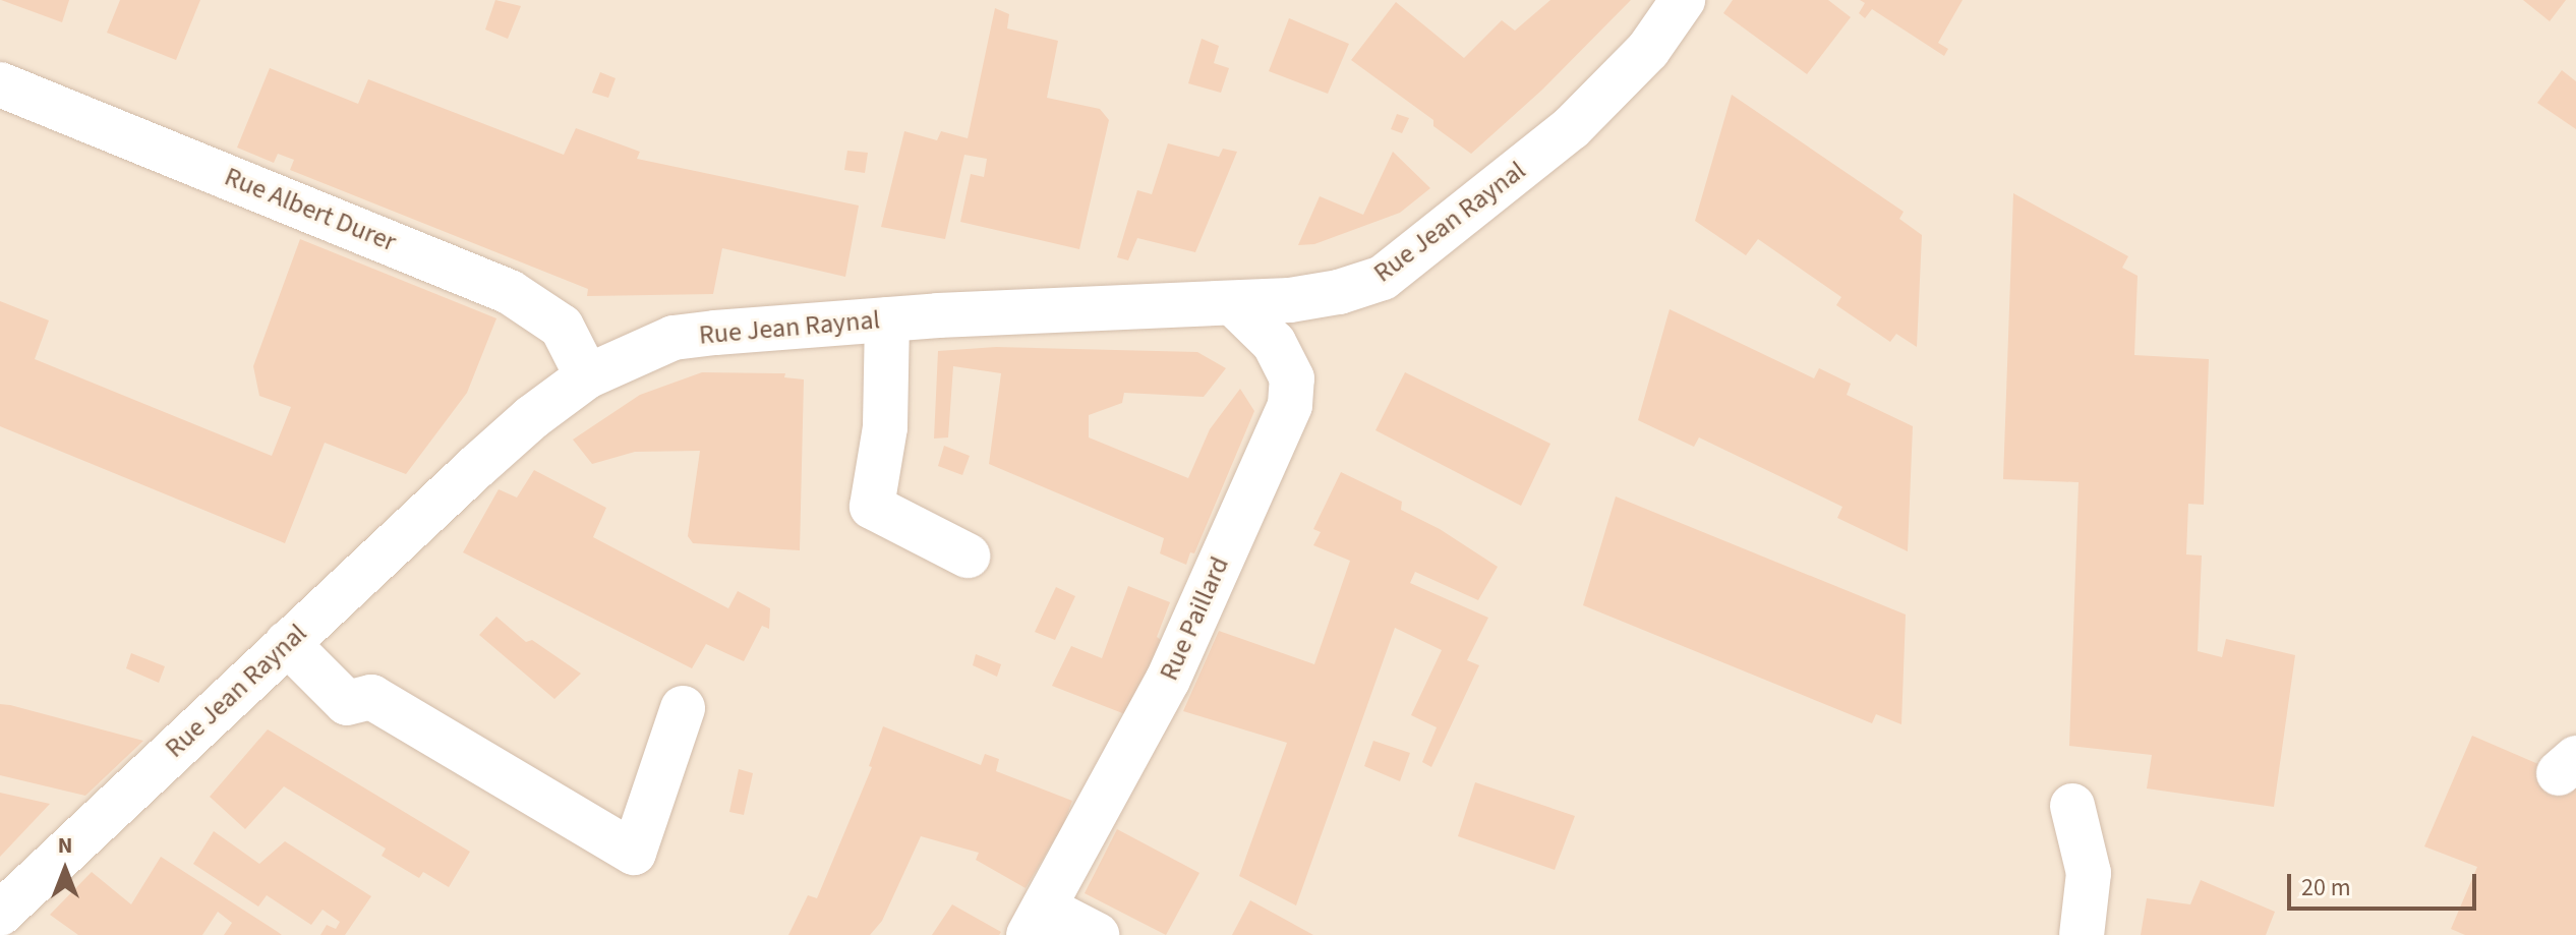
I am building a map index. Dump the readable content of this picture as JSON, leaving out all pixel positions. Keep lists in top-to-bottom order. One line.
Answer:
{"streets":{"street":["Rue Albert Durer","Rue Jean Raynal","Rue Paillard"]},"crossings":[["Rue Albert Durer","Rue Jean Raynal"],["Rue Jean Raynal","Rue Paillard"]],"scale_bar":"20 m","north":"top"}
